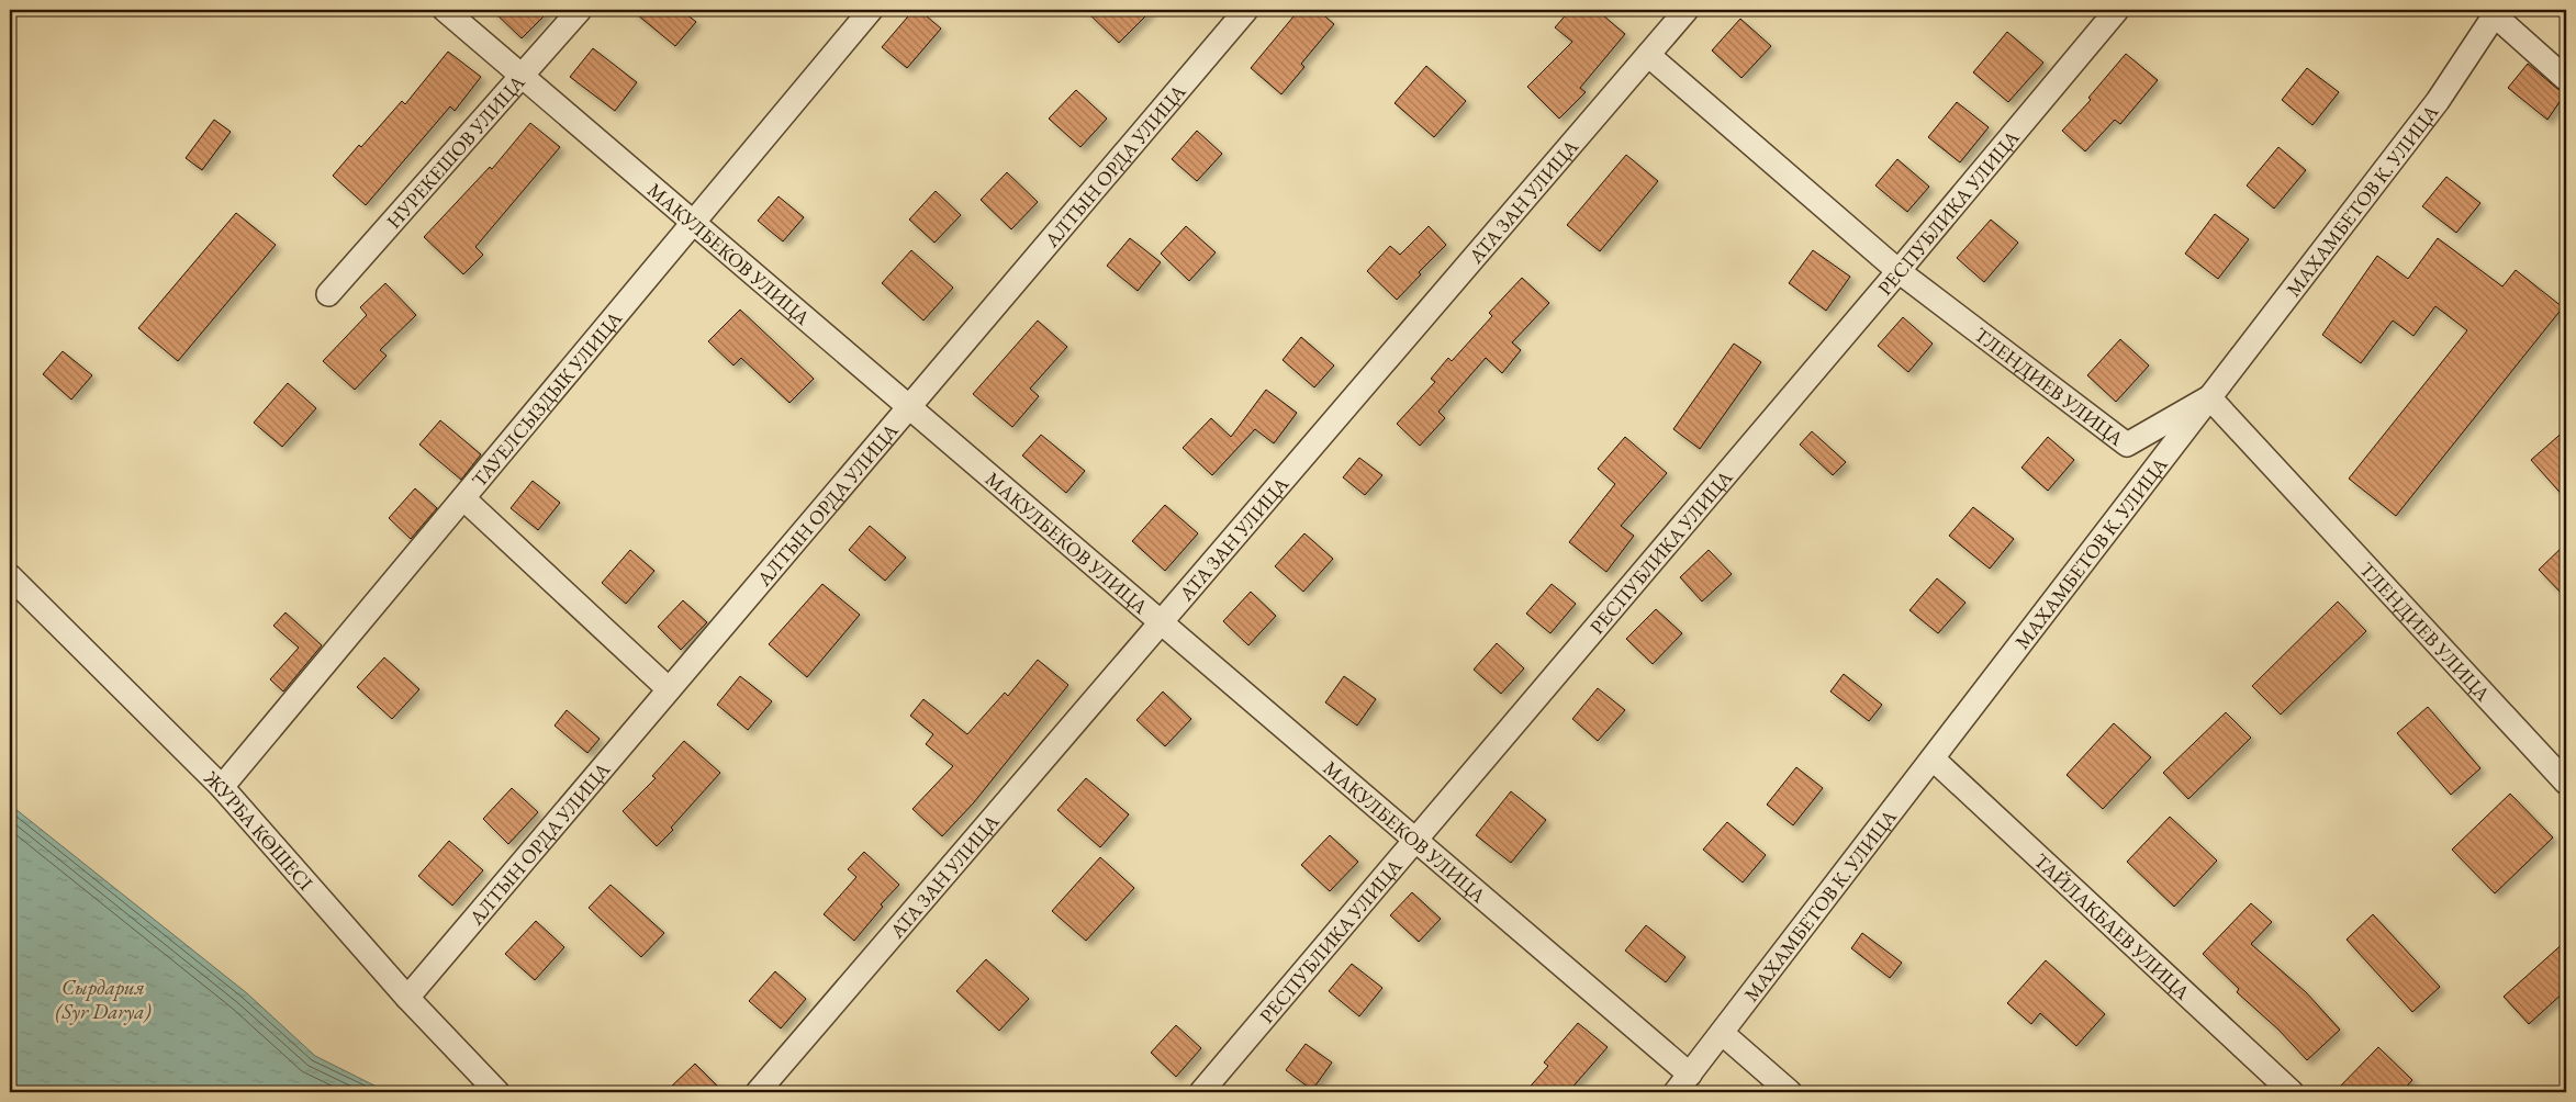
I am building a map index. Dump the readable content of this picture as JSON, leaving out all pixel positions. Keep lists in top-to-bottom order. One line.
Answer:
{"streets":{"street":["НУРЕКЕШОВ УЛИЦА","АЛТЫН ОРДА УЛИЦА","АТА ЗАН УЛИЦА","МАХАМБЕТОВ К. УЛИЦА","РЕСПУБЛИКА УЛИЦА","МАКУЛБЕКОВ УЛИЦА","ТЛЕНДИЕВ УЛИЦА","ТАУЕЛСЫЗДЫК УЛИЦА","ЖУРБА КӨШЕСІ","ТАЙЛАКБАЕВ УЛИЦА"]},"crossings":[["НУРЕКЕШОВ УЛИЦА","МАКУЛБЕКОВ УЛИЦА"],["АЛТЫН ОРДА УЛИЦА","МАКУЛБЕКОВ УЛИЦА"],["АЛТЫН ОРДА УЛИЦА","ЖУРБА КӨШЕСІ"],["АТА ЗАН УЛИЦА","МАКУЛБЕКОВ УЛИЦА"],["АТА ЗАН УЛИЦА","ТЛЕНДИЕВ УЛИЦА"],["МАХАМБЕТОВ К. УЛИЦА","МАКУЛБЕКОВ УЛИЦА"],["МАХАМБЕТОВ К. УЛИЦА","ТЛЕНДИЕВ УЛИЦА"],["МАХАМБЕТОВ К. УЛИЦА","ТАЙЛАКБАЕВ УЛИЦА"],["РЕСПУБЛИКА УЛИЦА","МАКУЛБЕКОВ УЛИЦА"],["РЕСПУБЛИКА УЛИЦА","ТЛЕНДИЕВ УЛИЦА"],["МАКУЛБЕКОВ УЛИЦА","ТАУЕЛСЫЗДЫК УЛИЦА"],["ТАУЕЛСЫЗДЫК УЛИЦА","ЖУРБА КӨШЕСІ"]],"water":["Сырдария (Syr Darya)"]}
